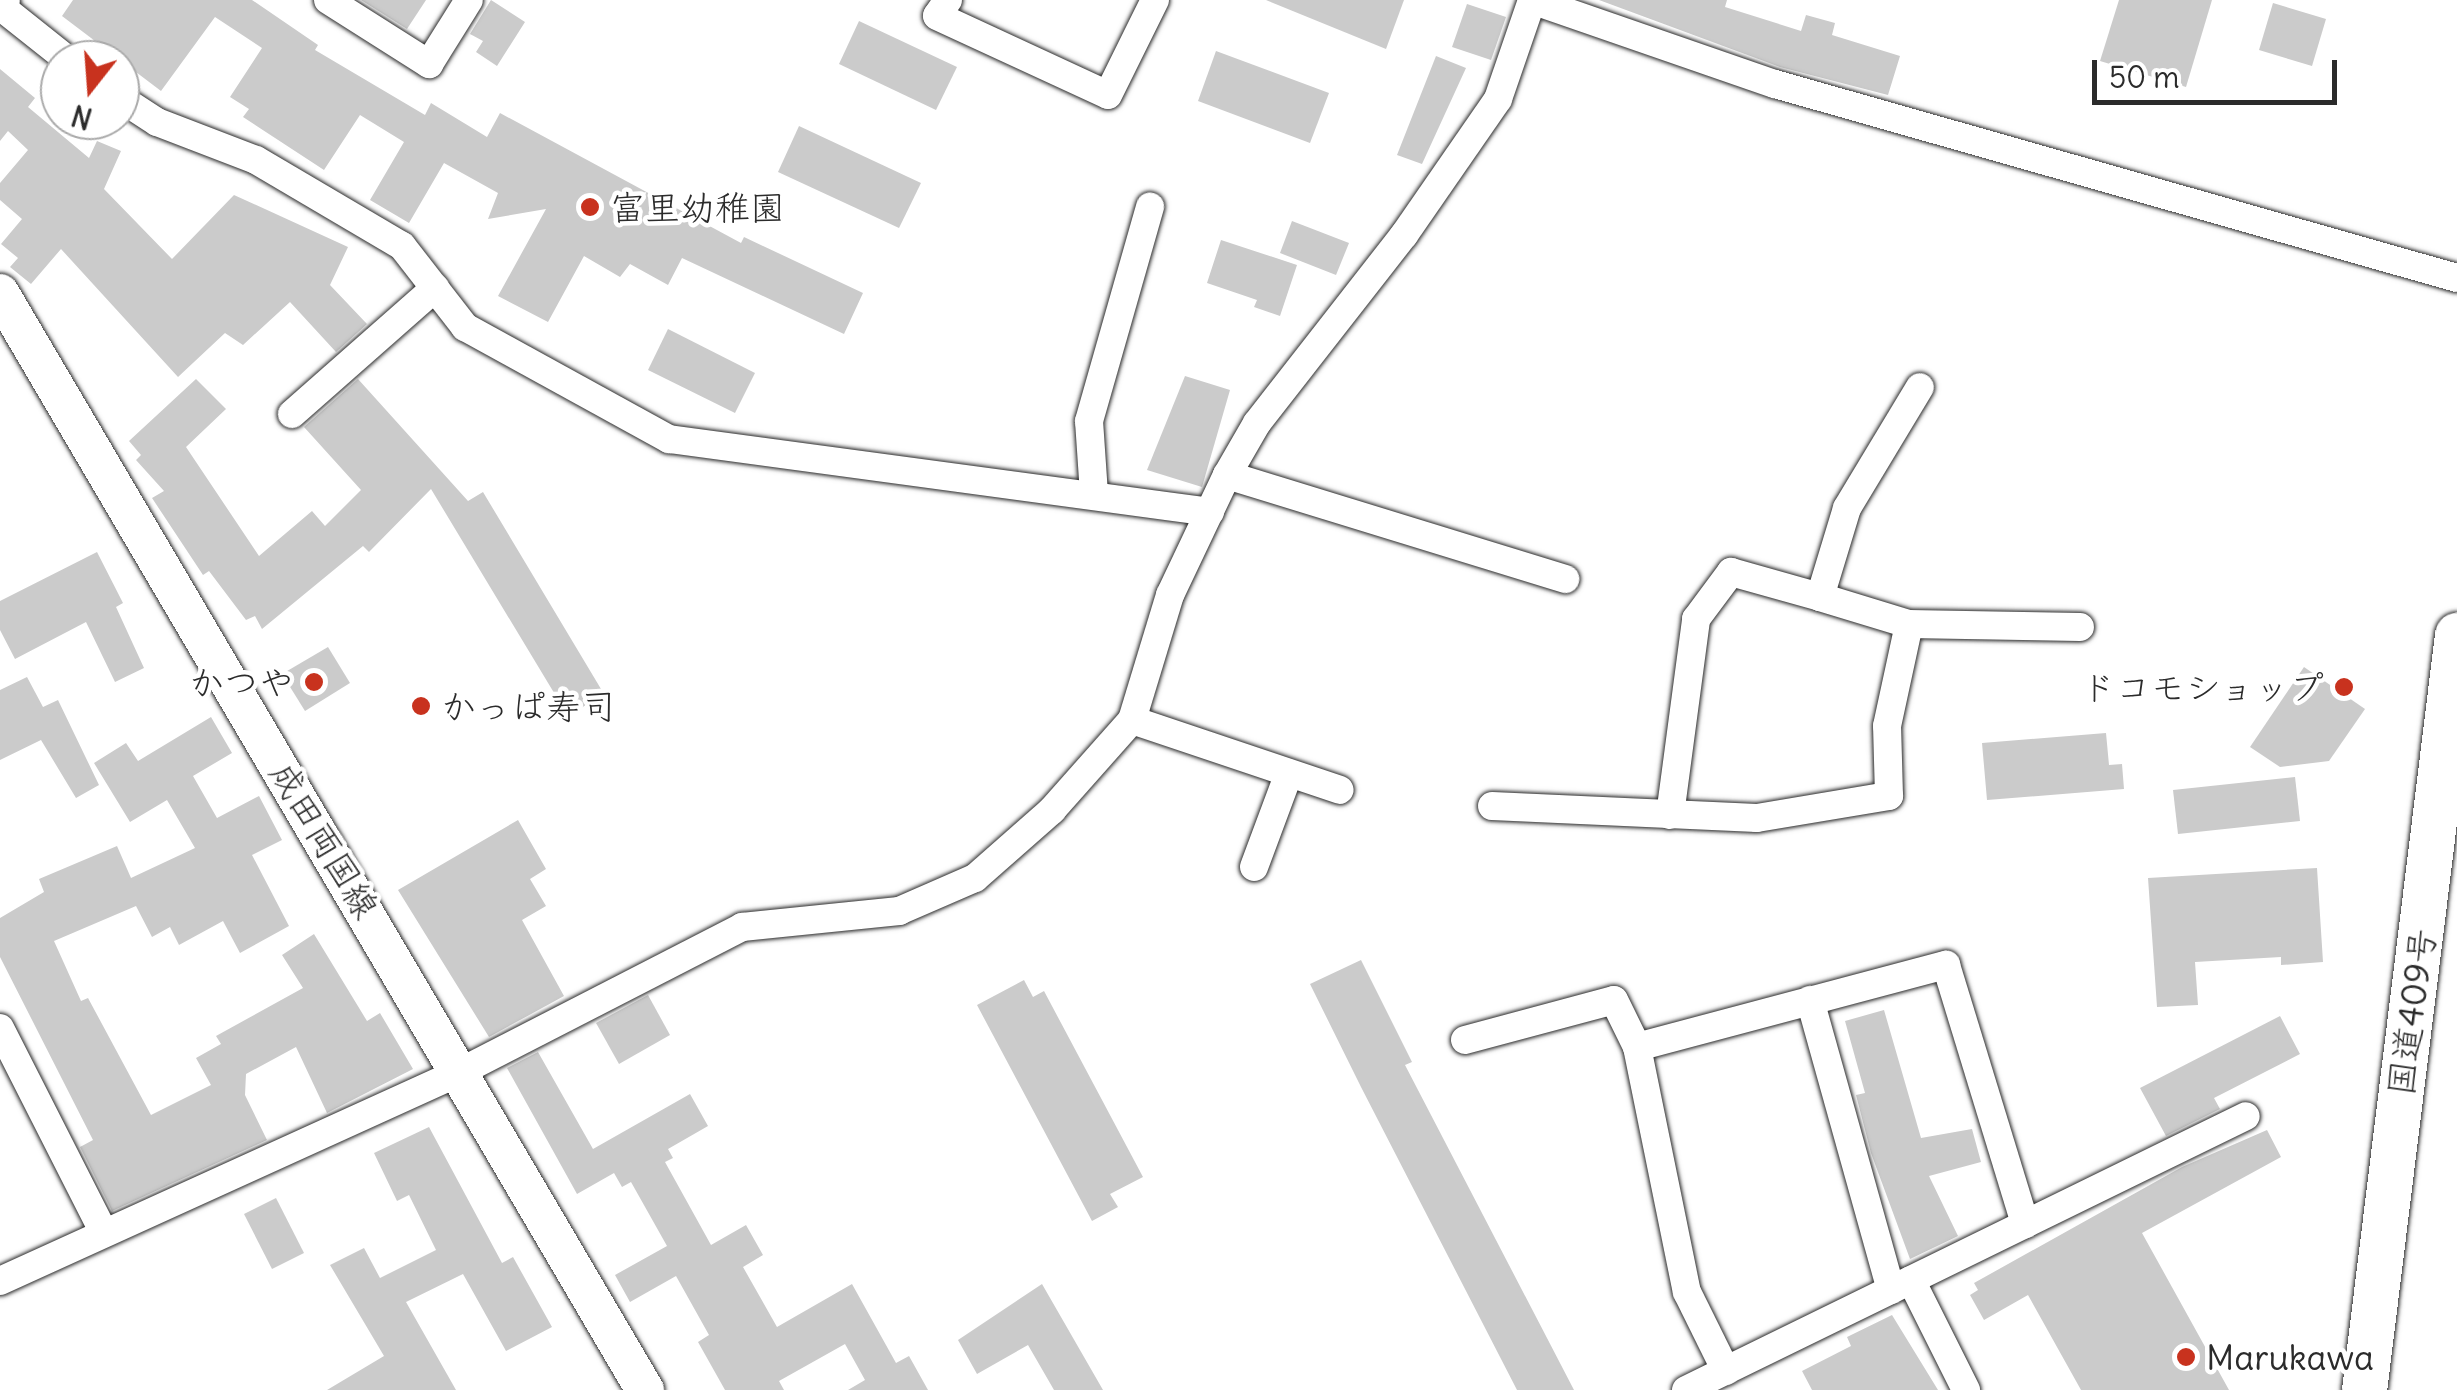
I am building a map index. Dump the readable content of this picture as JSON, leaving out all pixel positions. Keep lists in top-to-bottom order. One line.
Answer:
{"streets":{"highway":["国道409号"],"main road":["成田両国線"]},"places":["富里幼稚園","かつや","ドコモショップ","かっぱ寿司","Marukawa"],"scale_bar":"50 m","north":"bottom"}
